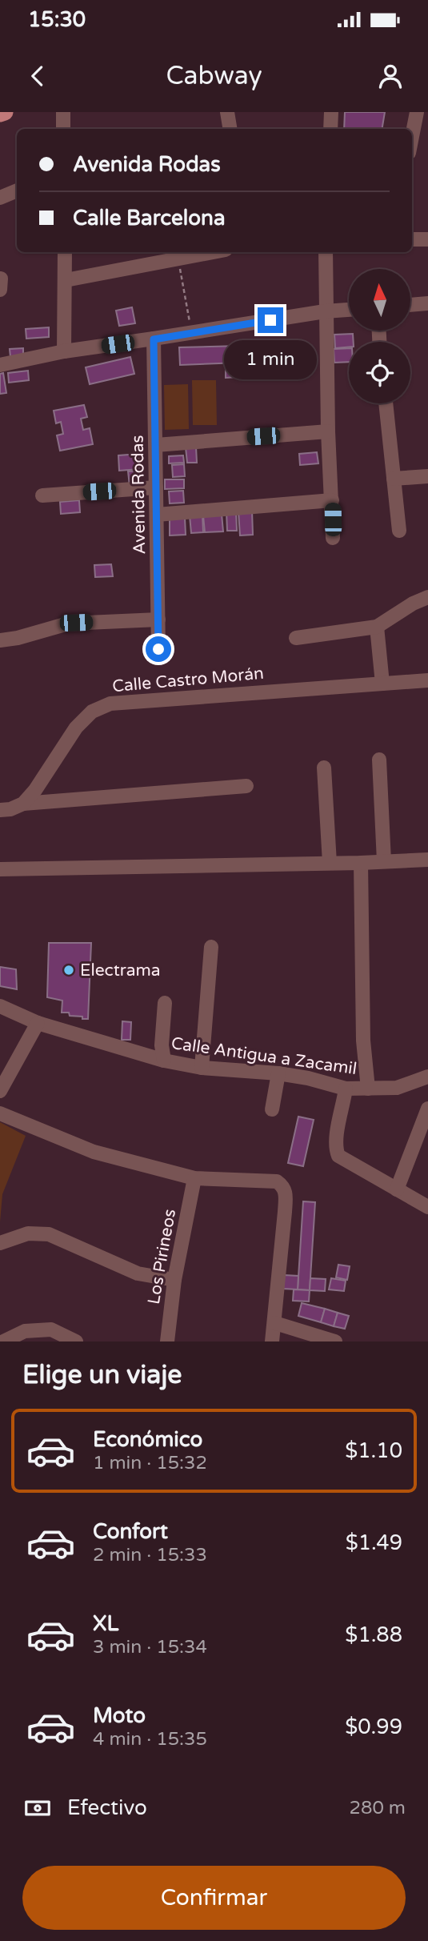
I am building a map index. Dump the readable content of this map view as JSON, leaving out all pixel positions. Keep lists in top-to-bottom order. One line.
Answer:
{"streets":{"street":["Avenida Rodas","Calle Castro Morán","Calle Antigua a Zacamil","Los Pirineos"]},"places":["Electrama"],"north":"top","page":{"status":"15:30","header":"Cabway","banner":["Avenida Rodas","Calle Barcelona"],"bubble":"1 min","heading":"Elige un viaje","list":[{"name":"Económico","note":"1 min · 15:32","value":"$1.10"},{"name":"Confort","note":"2 min · 15:33","value":"$1.49"},{"name":"XL","note":"3 min · 15:34","value":"$1.88"},{"name":"Moto","note":"4 min · 15:35","value":"$0.99"}],"pay":["Efectivo","280 m"],"buttons":"Confirmar"}}
